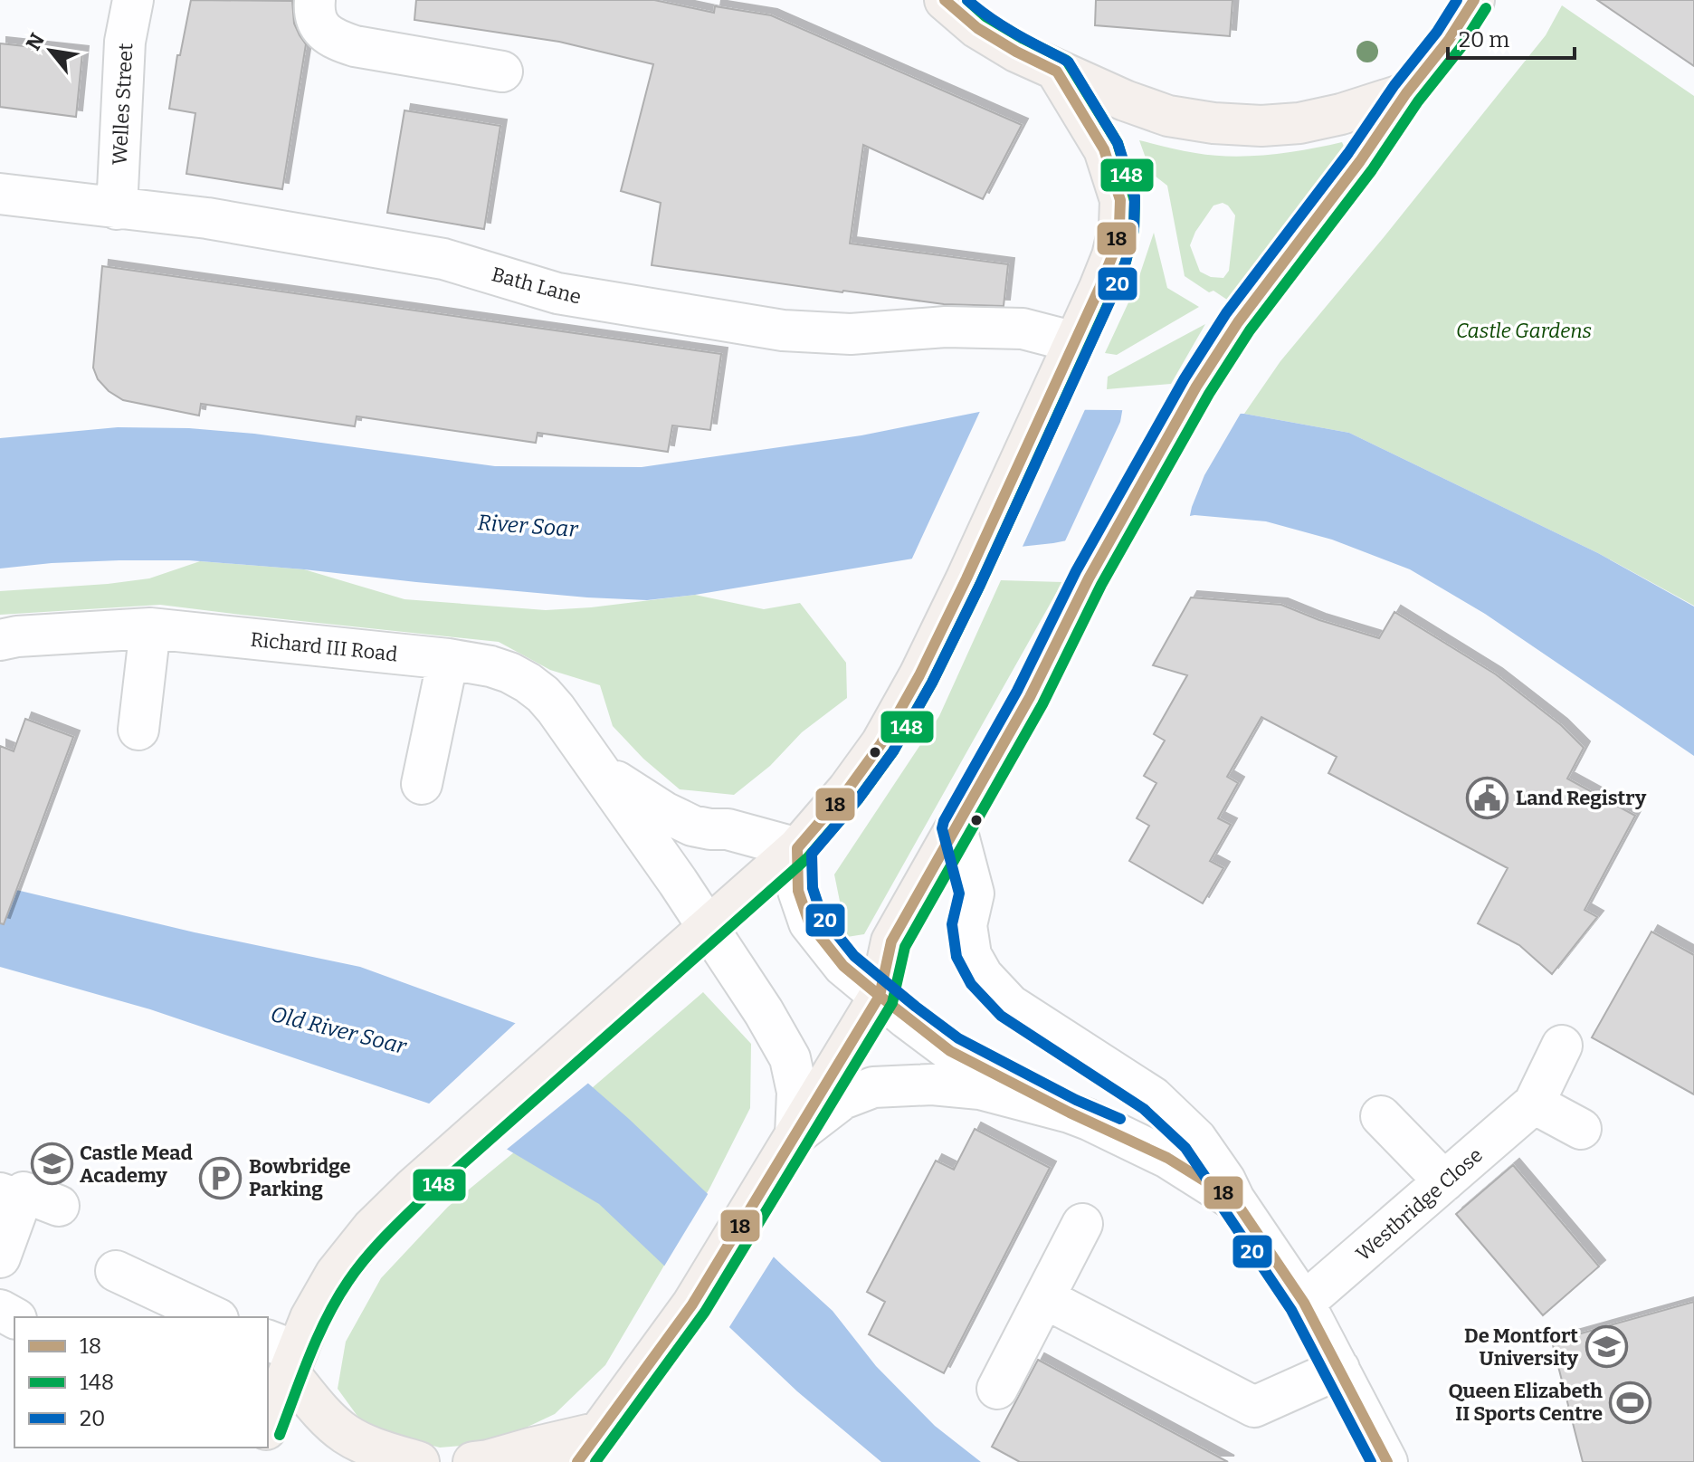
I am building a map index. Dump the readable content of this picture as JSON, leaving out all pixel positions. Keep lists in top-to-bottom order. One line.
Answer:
{"streets":{"street":["Welles Street","Bath Lane","Richard III Road","Westbridge Close"]},"crossings":[["Welles Street","Bath Lane"]],"water":["River Soar","Old River Soar"],"parks":["Castle Gardens"],"places":{"public building":["Land Registry"],"school or university":["Castle Mead Academy","De Montfort University"],"parking":["Bowbridge Parking"],"sports":["Queen Elizabeth II Sports Centre"]},"lines":["transit line 18","transit line 148","transit line 20"],"legend":["18","148","20"],"scale_bar":"20 m","north":"top left"}
